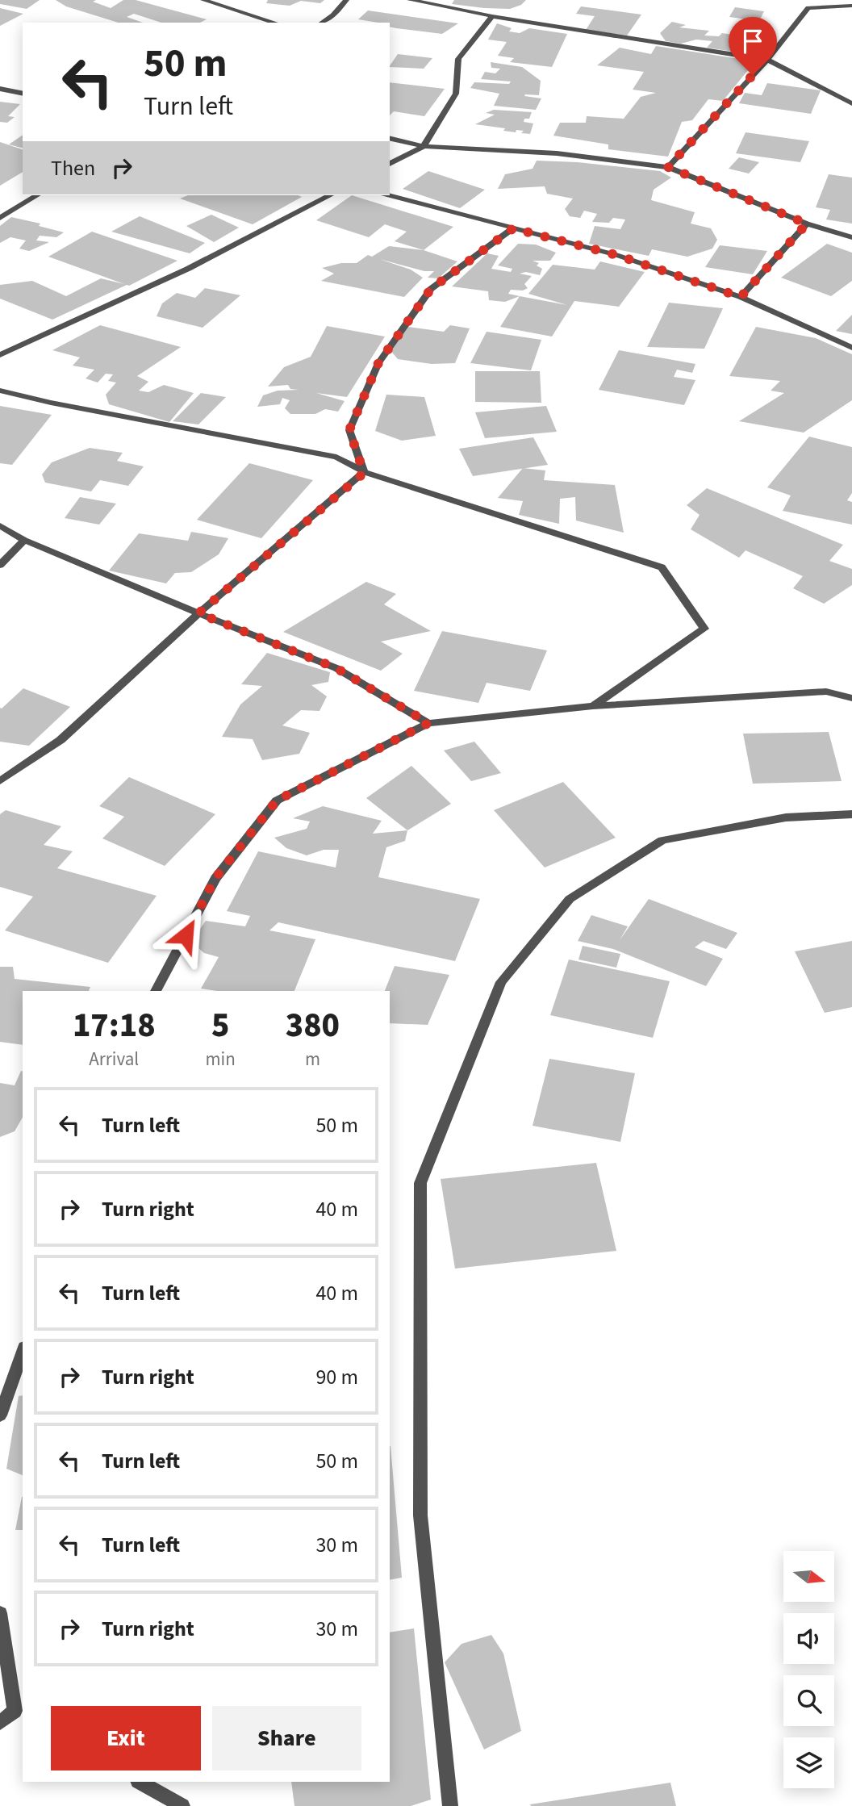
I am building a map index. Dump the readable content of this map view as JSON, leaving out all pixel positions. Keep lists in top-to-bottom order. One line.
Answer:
{"north":"right","page":{"turn":["50 m","Turn left"],"then":"Then","eta":["17:18","Arrival","5","min","380","m"],"list":[{"name":"Turn left","value":"50 m"},{"name":"Turn right","value":"40 m"},{"name":"Turn left","value":"40 m"},{"name":"Turn right","value":"90 m"},{"name":"Turn left","value":"50 m"},{"name":"Turn left","value":"30 m"},{"name":"Turn right","value":"30 m"}],"buttons":["Exit","Share"]}}
